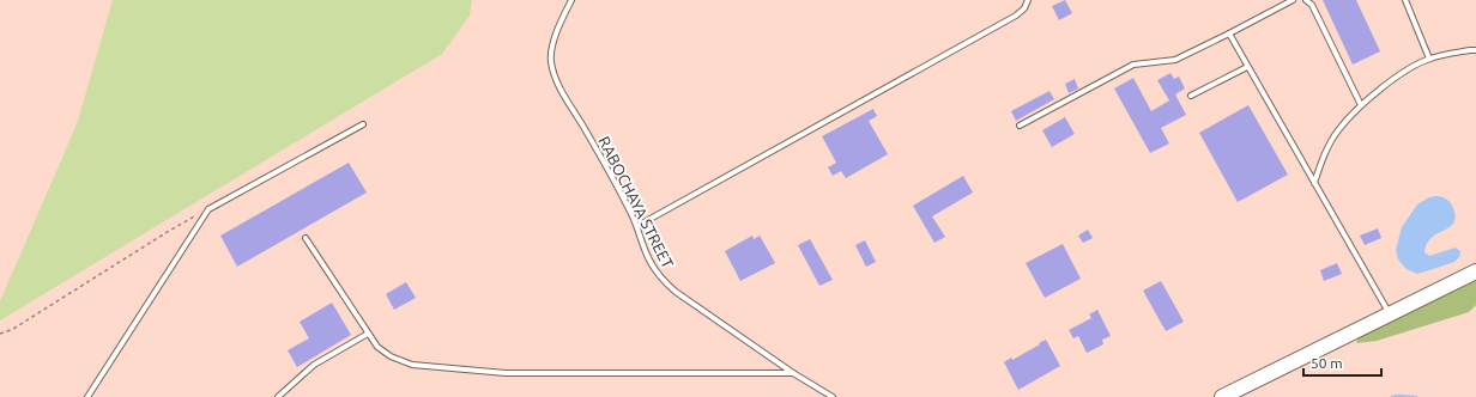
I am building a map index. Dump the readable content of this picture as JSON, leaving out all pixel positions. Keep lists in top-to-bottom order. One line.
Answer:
{"streets":{"lane":["RABOCHAYA STREET"]},"scale_bar":"50 m"}
